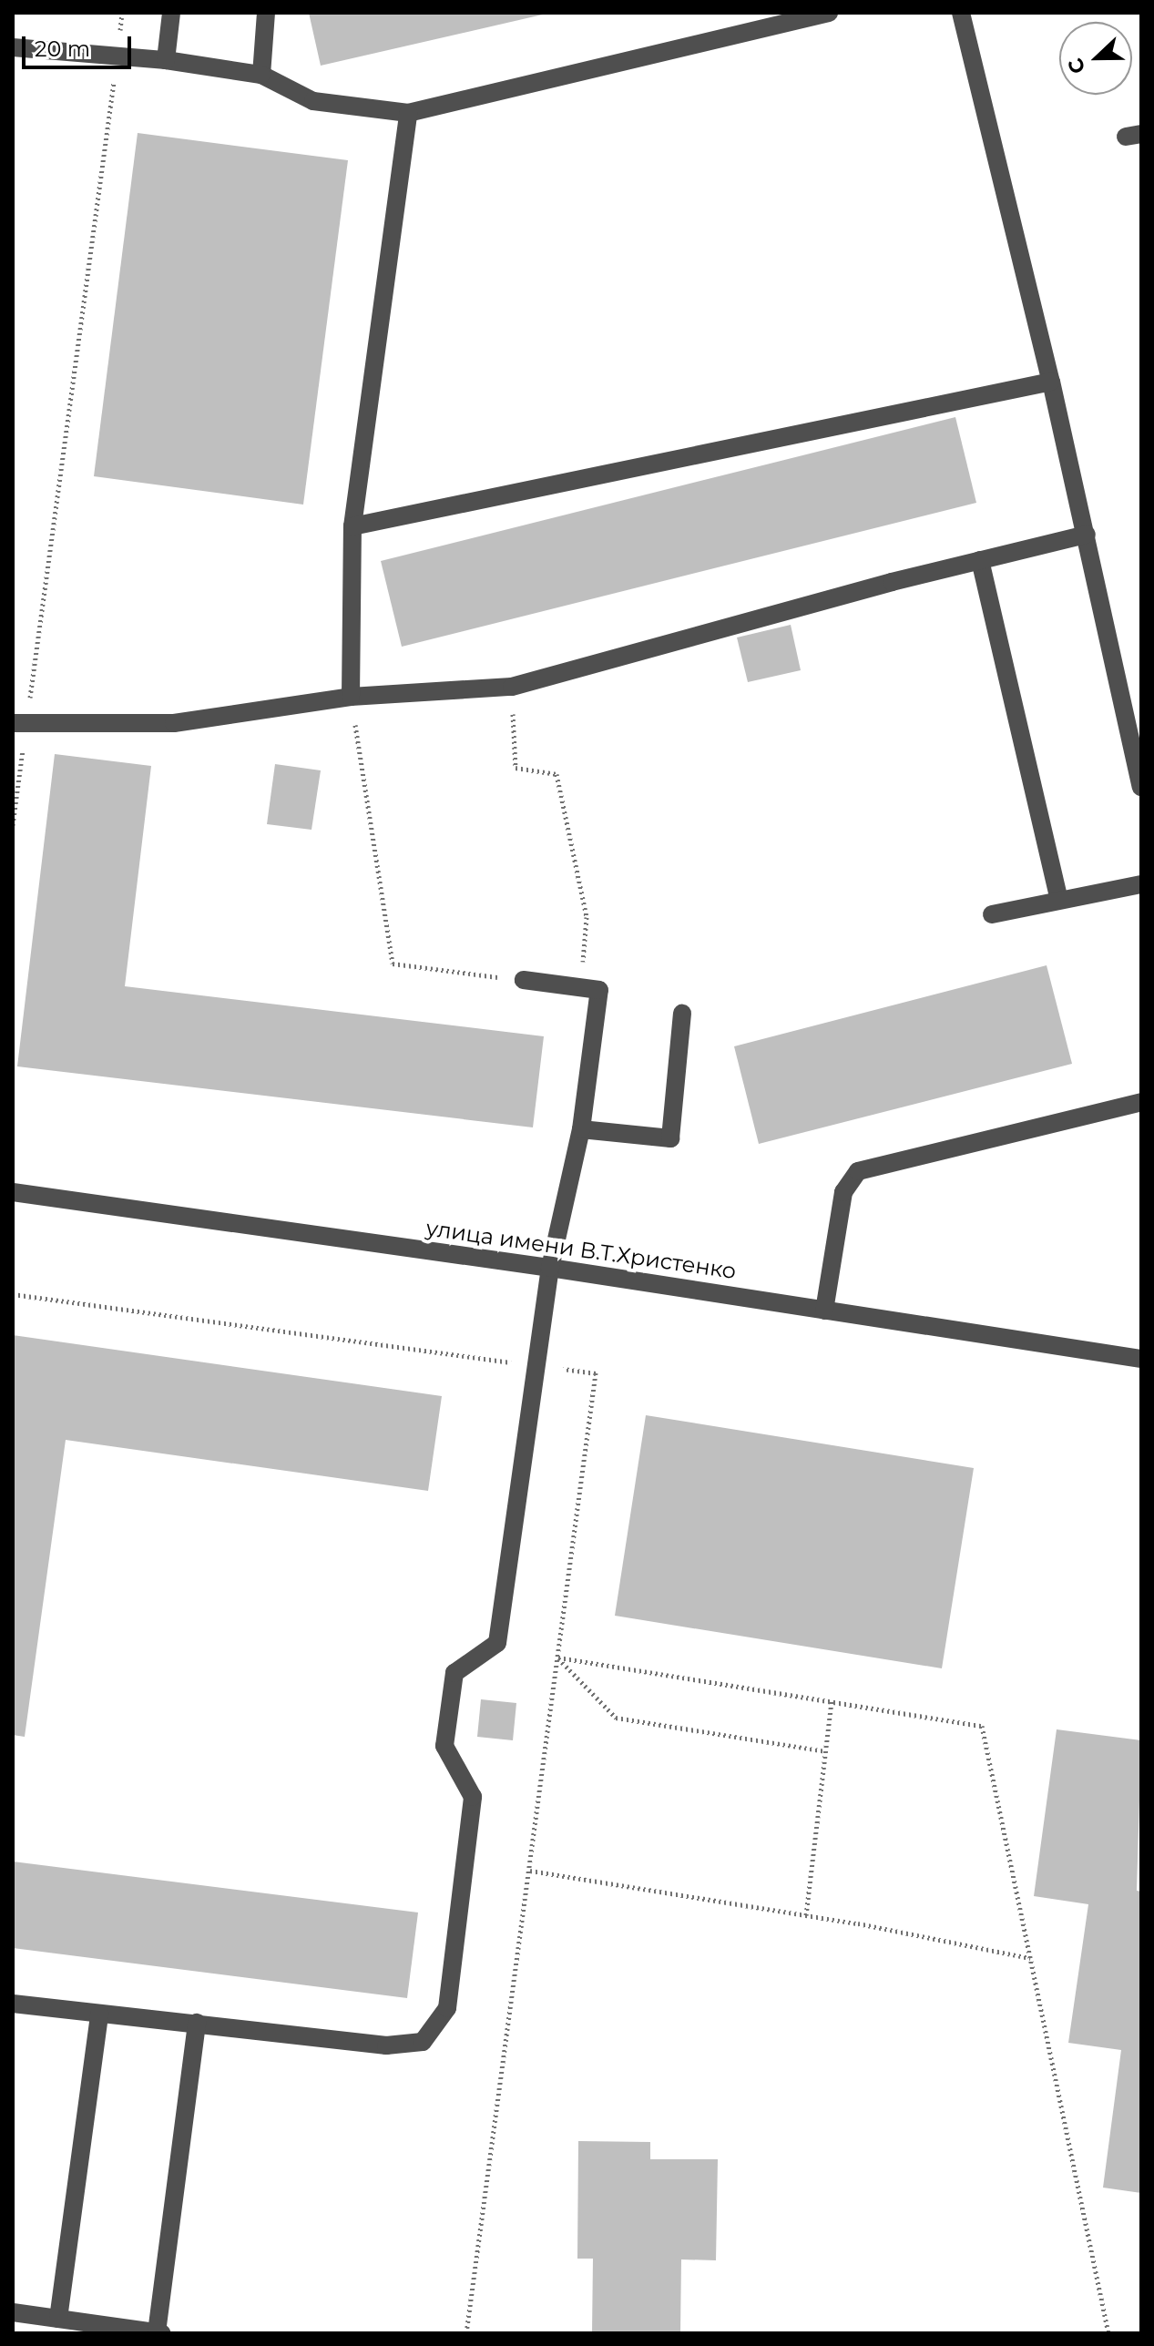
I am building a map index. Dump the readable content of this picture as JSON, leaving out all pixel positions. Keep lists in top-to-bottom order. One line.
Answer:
{"streets":{"street":["улица имени В.Т.Христенко"]},"scale_bar":"20 m","north":"left"}
